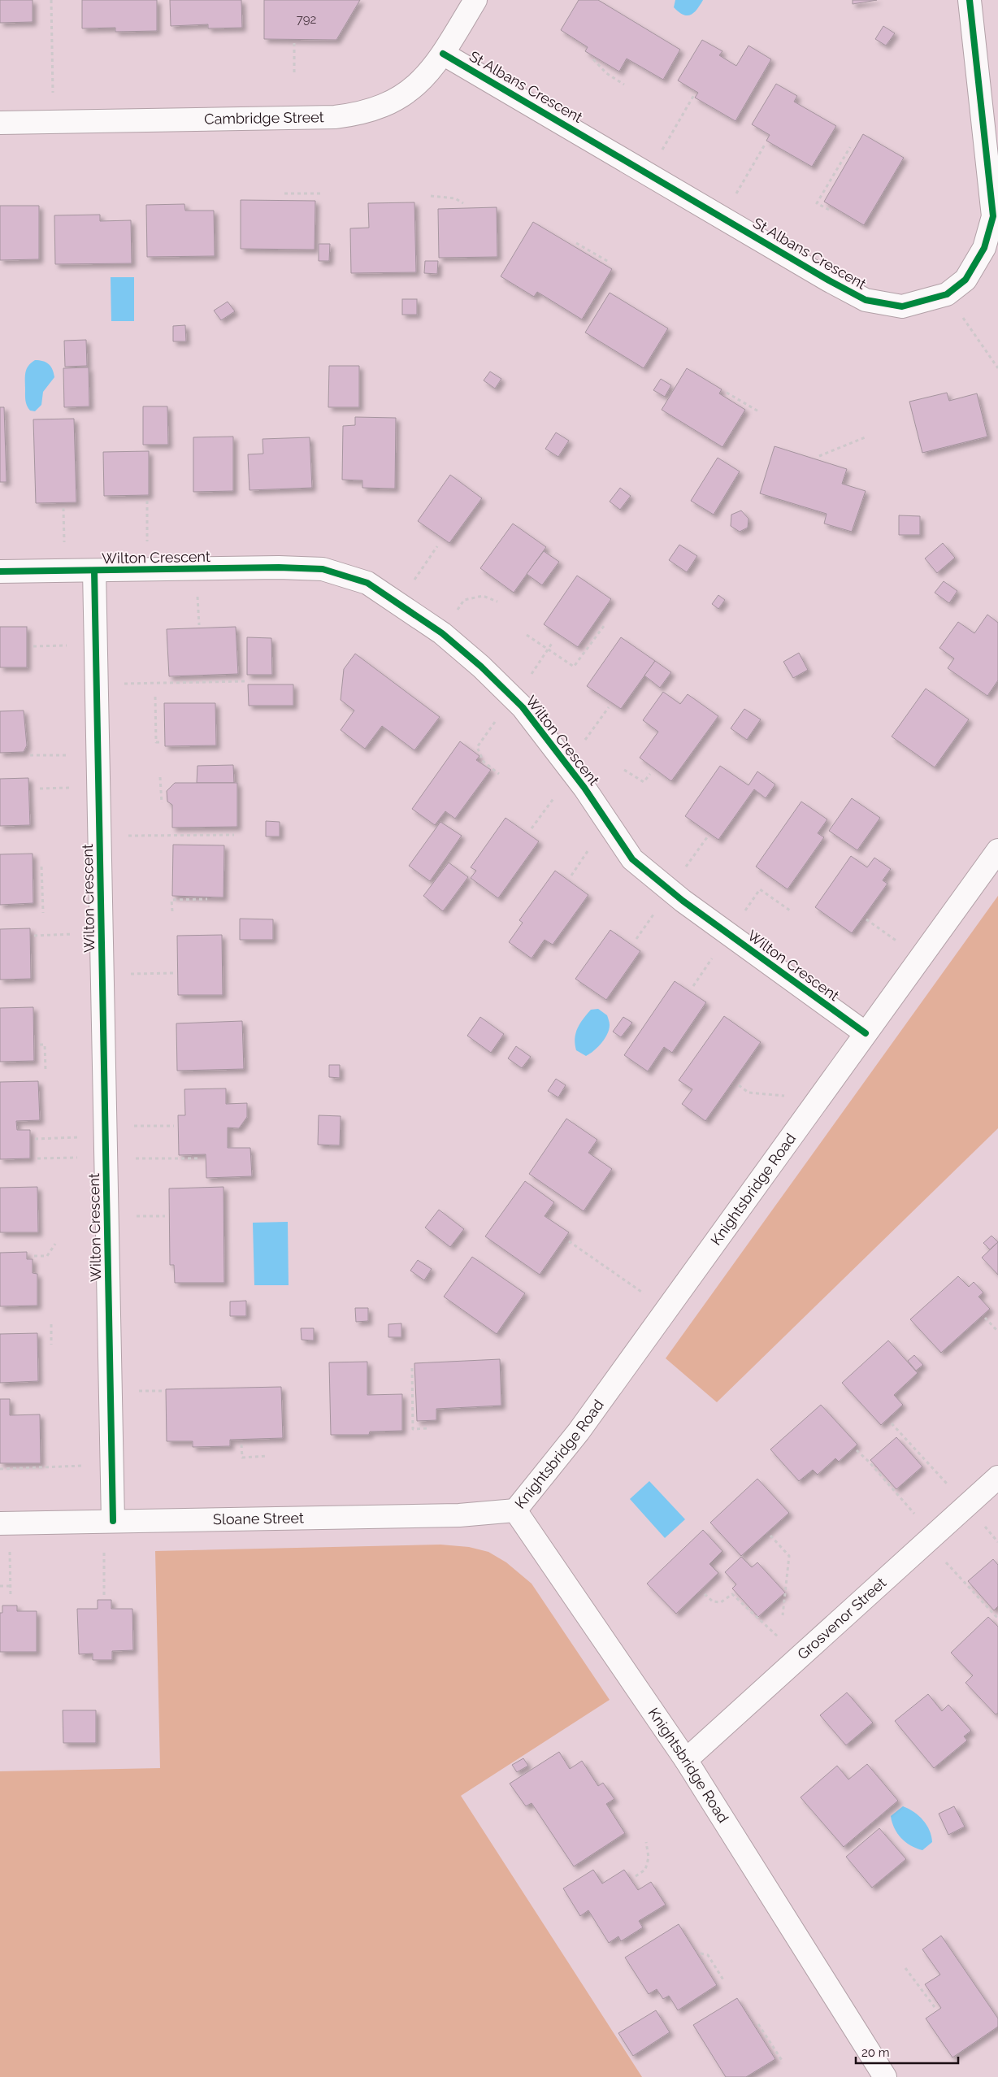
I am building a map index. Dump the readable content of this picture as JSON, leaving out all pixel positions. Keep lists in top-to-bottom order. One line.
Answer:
{"streets":{"street":["St Albans Crescent","Cambridge Street","Wilton Crescent","Knightsbridge Road","Sloane Street","Grosvenor Street"]},"crossings":[["St Albans Crescent","Cambridge Street"],["Wilton Crescent","Knightsbridge Road"],["Wilton Crescent","Sloane Street"],["Knightsbridge Road","Sloane Street"],["Knightsbridge Road","Grosvenor Street"]],"house_numbers":["792"],"scale_bar":"20 m"}
